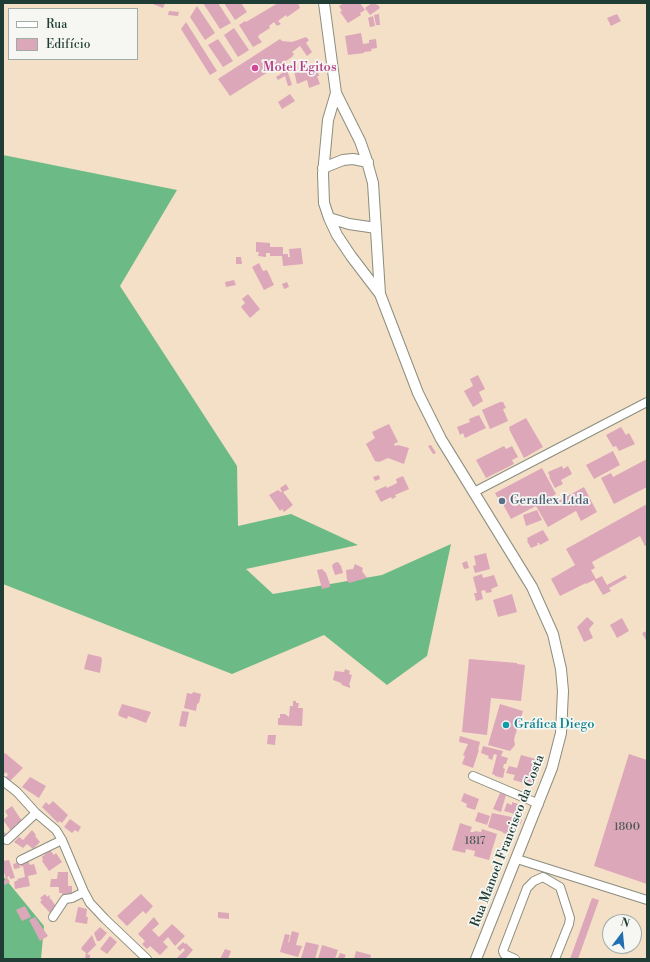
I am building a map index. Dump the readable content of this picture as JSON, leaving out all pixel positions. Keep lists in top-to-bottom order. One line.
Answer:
{"streets":{"main road":["Rua Manoel Francisco da Costa"]},"places":["Motel Egitos","Geraflex Ltda","Gráfica Diego"],"house_numbers":["1800","1817"],"legend":["Rua","Edifício"],"north":"top"}
